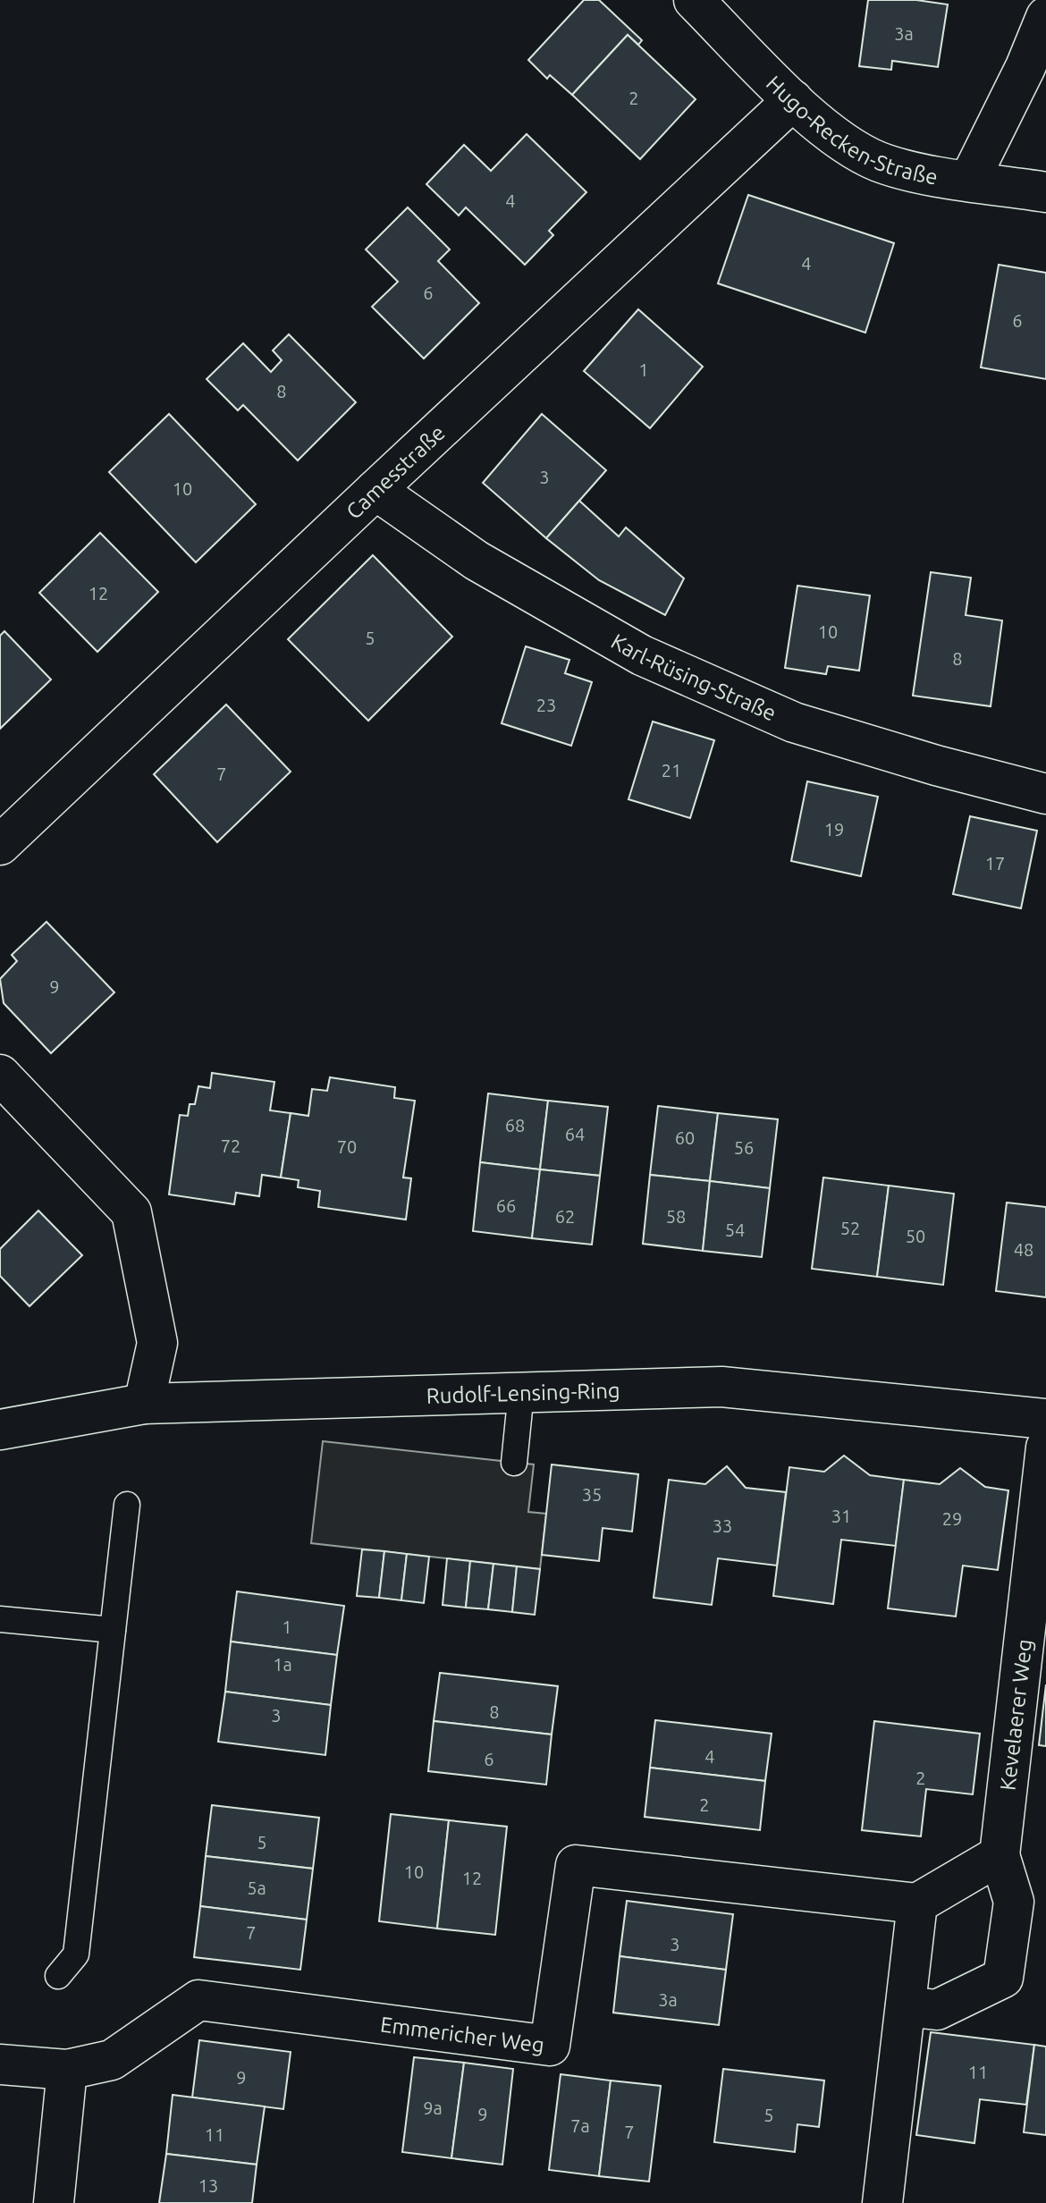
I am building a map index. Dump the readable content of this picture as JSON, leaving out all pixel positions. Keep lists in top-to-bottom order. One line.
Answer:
{"streets":{"street":["Hugo-Recken-Straße","Camesstraße","Karl-Rüsing-Straße","Rudolf-Lensing-Ring","Kevelaerer Weg","Emmericher Weg"]},"crossings":[["Hugo-Recken-Straße","Camesstraße"],["Camesstraße","Karl-Rüsing-Straße"]],"house_numbers":["3a","2","4","4","6","6","1","8","3","10","12","10","5","8","23","21","7","19","17","9","68","64","60","72","70","56","66","62","58","52","54","50","48","35","31","29","33","1","1a","8","3","4","6","2","2","5","10","12","5a","7","3","3a","11","9","9a","9","5","7a","7","11","13"]}
